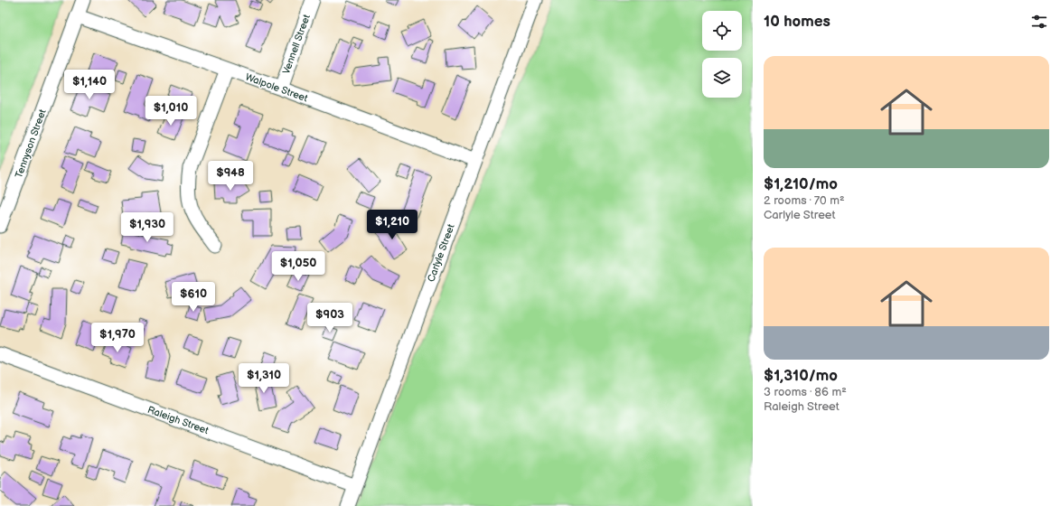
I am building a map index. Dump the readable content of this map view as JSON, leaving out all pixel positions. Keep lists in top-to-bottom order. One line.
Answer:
{"streets":{"street":["Vennell Street","Walpole Street","Tennyson Street","Carlyle Street","Raleigh Street"]},"crossings":[["Vennell Street","Walpole Street"],["Walpole Street","Tennyson Street"],["Walpole Street","Carlyle Street"],["Carlyle Street","Raleigh Street"]],"page":{"heading":"10 homes","list":[{"name":"$1,210/mo","note":"2 rooms · 70 m² · Carlyle Street"},{"name":"$1,310/mo","note":"3 rooms · 86 m² · Raleigh Street"}],"price":["$1,140","$1,010","$948","$1,210","$1,930","$1,050","$610","$903","$1,970","$1,310"]}}
